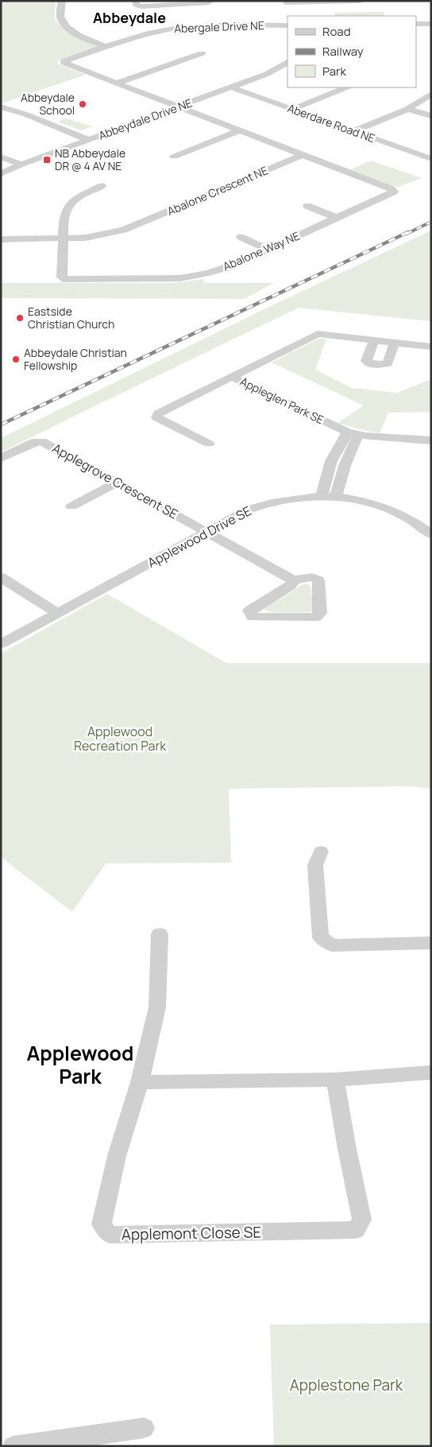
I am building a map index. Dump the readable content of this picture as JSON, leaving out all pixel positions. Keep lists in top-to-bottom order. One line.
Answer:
{"streets":{"street":["Abergale Drive NE","Abbeydale Drive NE","Aberdare Road NE","Abalone Crescent NE","Abalone Way NE","Appleglen Park SE","Applegrove Crescent SE","Applewood Drive SE","Applemont Close SE"]},"crossings":[["Abergale Drive NE","Abbeydale Drive NE"],["Abbeydale Drive NE","Aberdare Road NE"],["Abalone Crescent NE","Abalone Way NE"],["Applegrove Crescent SE","Applewood Drive SE"]],"districts":["Abbeydale","Applewood Park"],"parks":["Applewood Recreation Park","Applestone Park"],"places":{"other":["Abbeydale School","Eastside Christian Church","Abbeydale Christian Fellowship"],"transit":["NB Abbeydale DR @ 4 AV NE"]},"legend":["Road","Railway","Park"]}
